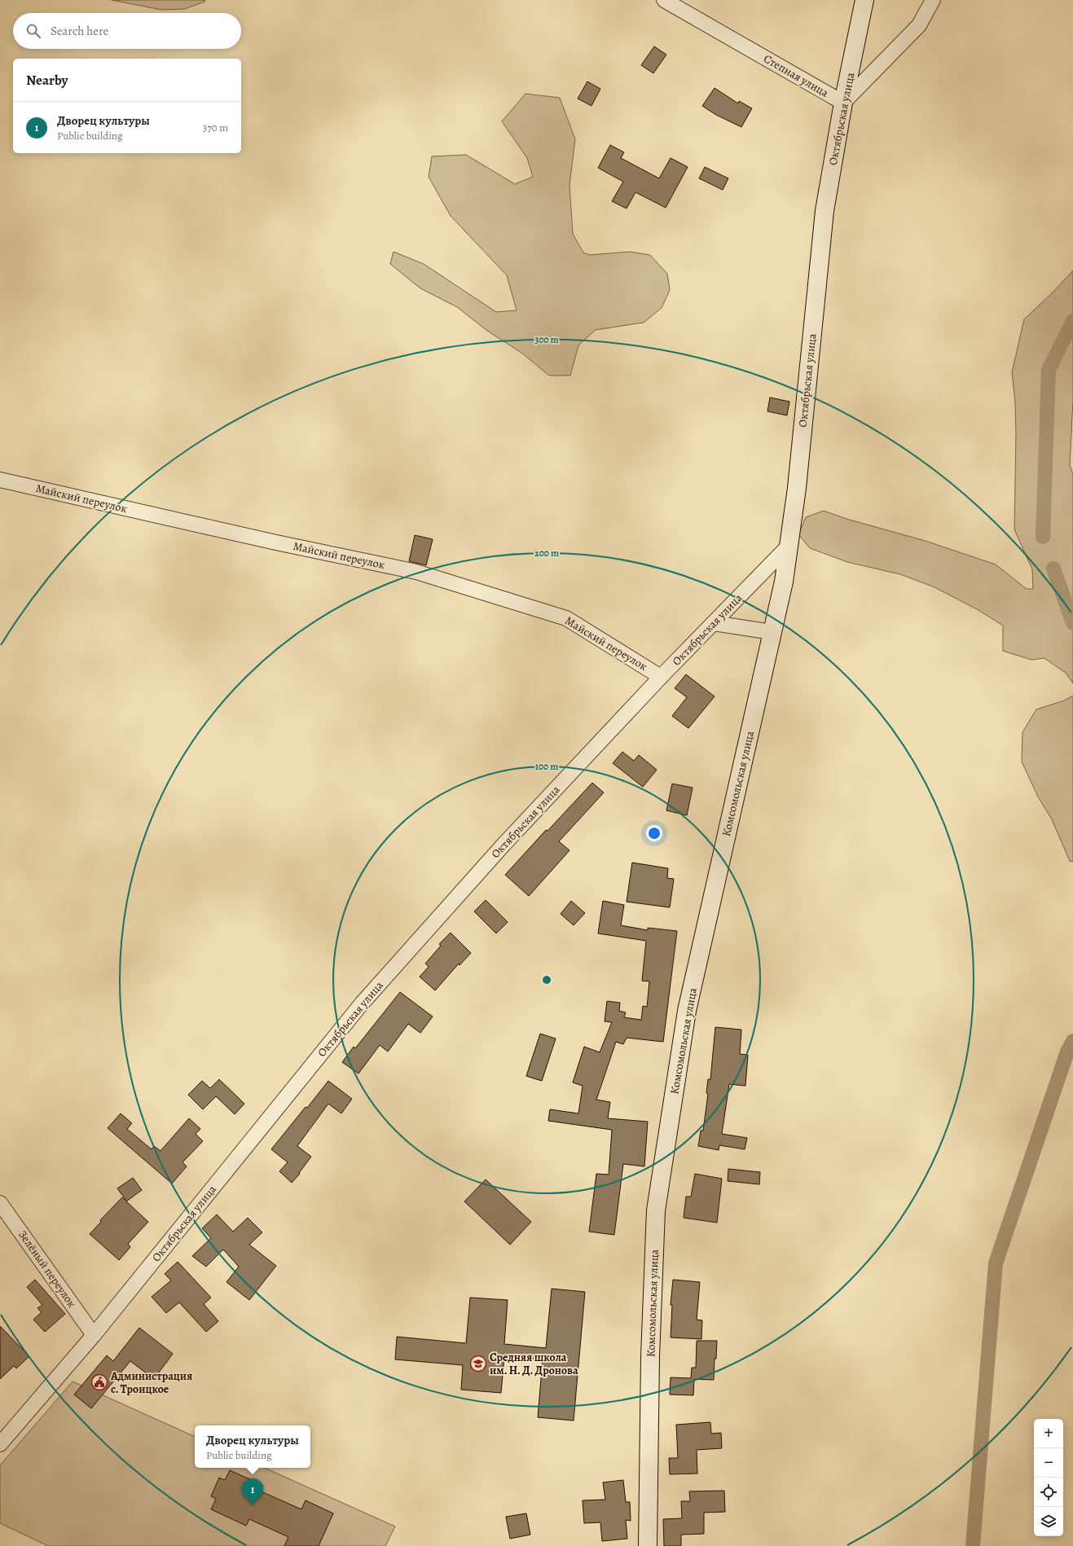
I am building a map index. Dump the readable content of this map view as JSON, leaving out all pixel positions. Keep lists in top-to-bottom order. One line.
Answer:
{"streets":{"street":["Степная улица","Октябрьская улица","Майский переулок","Комсомольская улица","Зелёный переулок"]},"crossings":[["Степная улица","Октябрьская улица"],["Октябрьская улица","Майский переулок"],["Октябрьская улица","Комсомольская улица"],["Октябрьская улица","Зелёный переулок"]],"places":{"school or university":["Средняя школа им. Н. Д. Дронова"],"public building":["Администрация с. Троицкое"]},"page":{"search":"Search here","heading":"Nearby","list":[{"mark":"1","name":"Дворец культуры","note":"Public building","value":"370 m"}],"map_buttons":["+","−"],"popup":["Дворец культуры","Public building"],"pins":"1"},"rings":["300 m","200 m","100 m"]}
